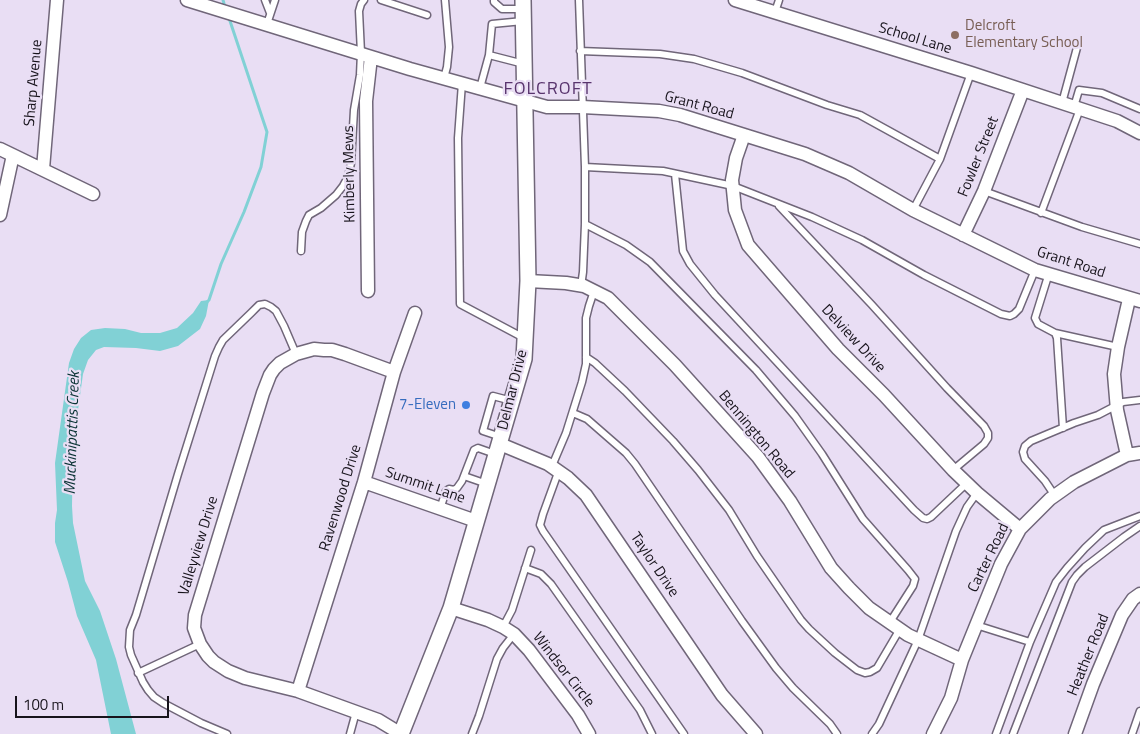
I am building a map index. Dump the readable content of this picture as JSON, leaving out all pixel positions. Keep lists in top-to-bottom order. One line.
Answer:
{"streets":{"street":["School Lane","Sharp Avenue","Grant Road","Fowler Street","Kimberly Mews","Delview Drive","Delmar Drive","Bennington Road","Summit Lane","Ravenwood Drive","Valleyview Drive","Carter Road","Taylor Drive","Heather Road","Windsor Circle"]},"crossings":[["School Lane","Fowler Street"],["Grant Road","Fowler Street"],["Grant Road","Kimberly Mews"],["Grant Road","Delview Drive"],["Grant Road","Delmar Drive"],["Delview Drive","Carter Road"],["Delmar Drive","Bennington Road"],["Delmar Drive","Summit Lane"],["Delmar Drive","Valleyview Drive"],["Delmar Drive","Taylor Drive"],["Delmar Drive","Windsor Circle"],["Bennington Road","Carter Road"],["Summit Lane","Ravenwood Drive"],["Ravenwood Drive","Valleyview Drive"]],"districts":["FOLCROFT"],"water":["Muckinipattis Creek"],"places":["Delcroft Elementary School","7-Eleven"],"scale_bar":"100 m"}
